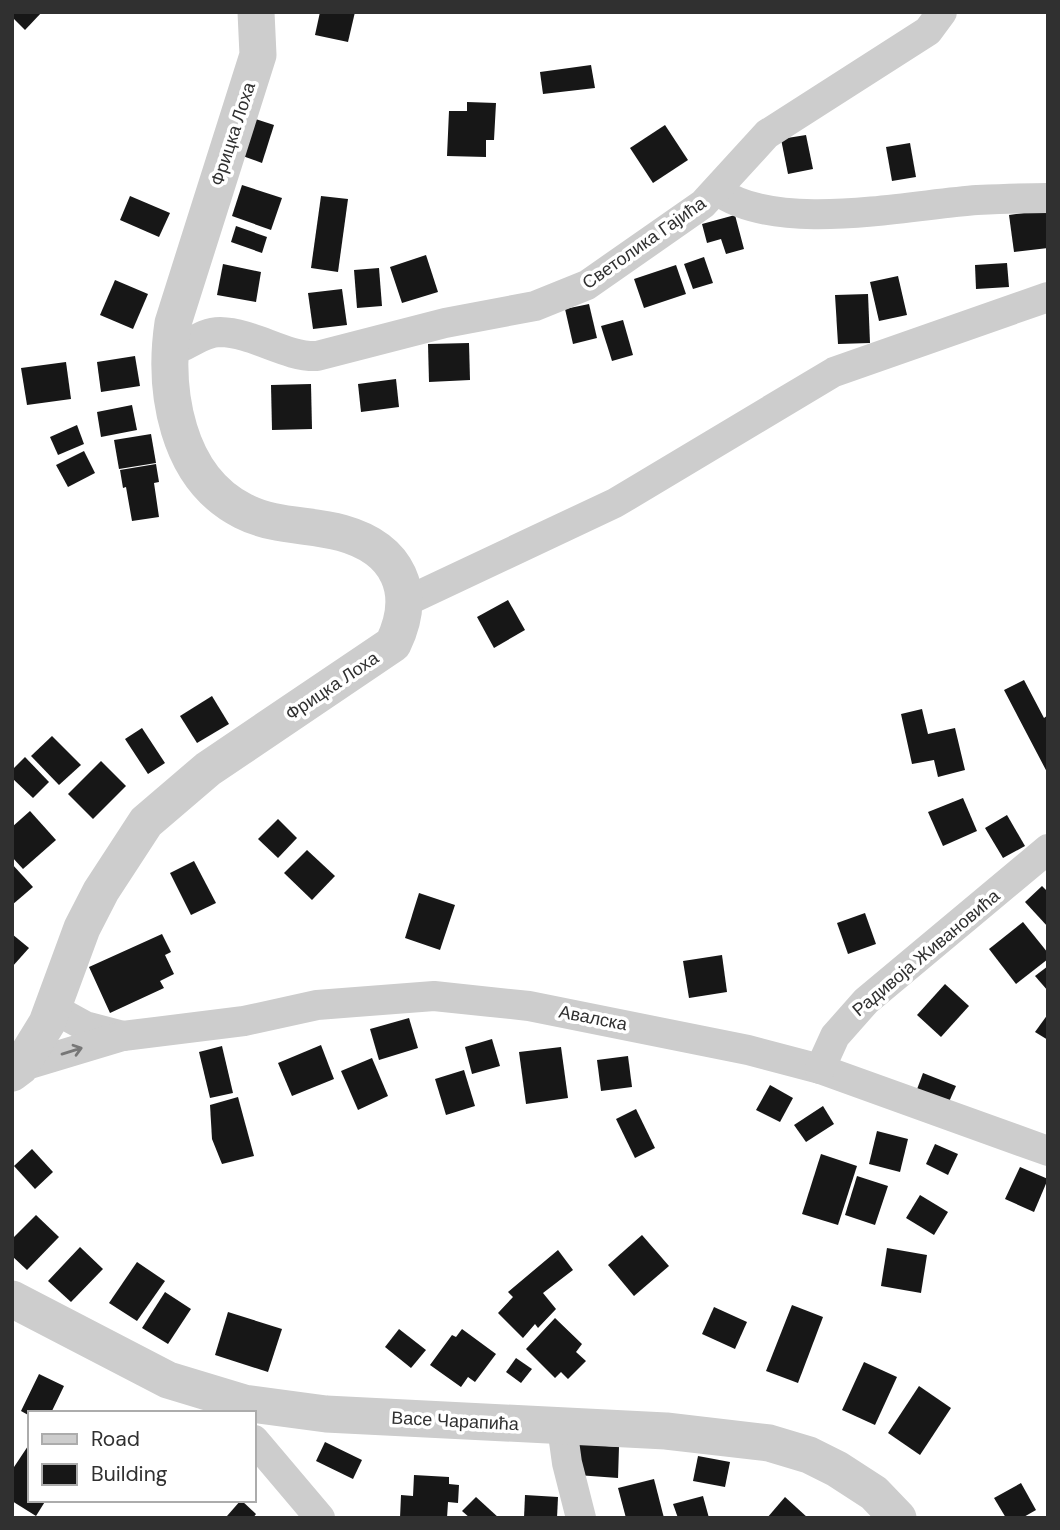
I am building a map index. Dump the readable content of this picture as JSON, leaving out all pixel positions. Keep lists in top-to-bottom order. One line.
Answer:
{"streets":{"street":["Фрицка Лоха","Светолика Гајића","Радивоја Живановића","Авалска","Васе Чарапића"]},"crossings":[["Фрицка Лоха","Светолика Гајића"],["Фрицка Лоха","Авалска"],["Радивоја Живановића","Авалска"]],"legend":["Road","Building"]}
